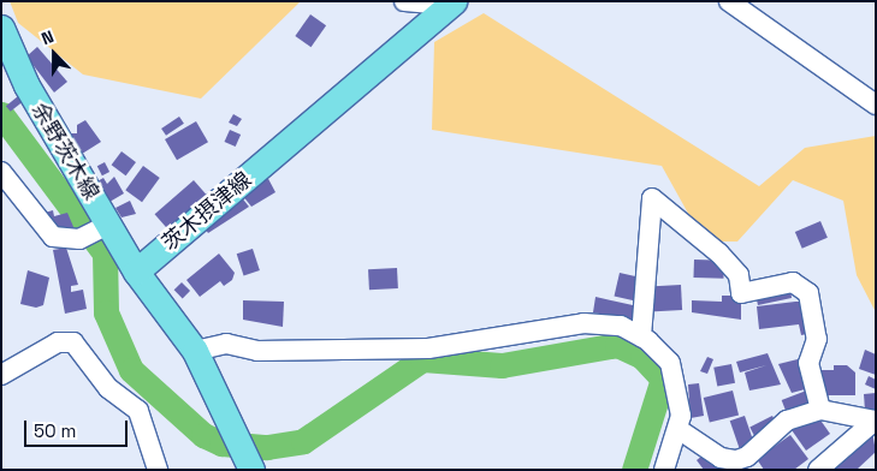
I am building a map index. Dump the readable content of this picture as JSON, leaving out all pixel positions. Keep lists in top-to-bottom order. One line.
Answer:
{"streets":{"main road":["余野茨木線","茨木摂津線"]},"crossings":[["余野茨木線","茨木摂津線"]],"scale_bar":"50 m","north":"top"}
